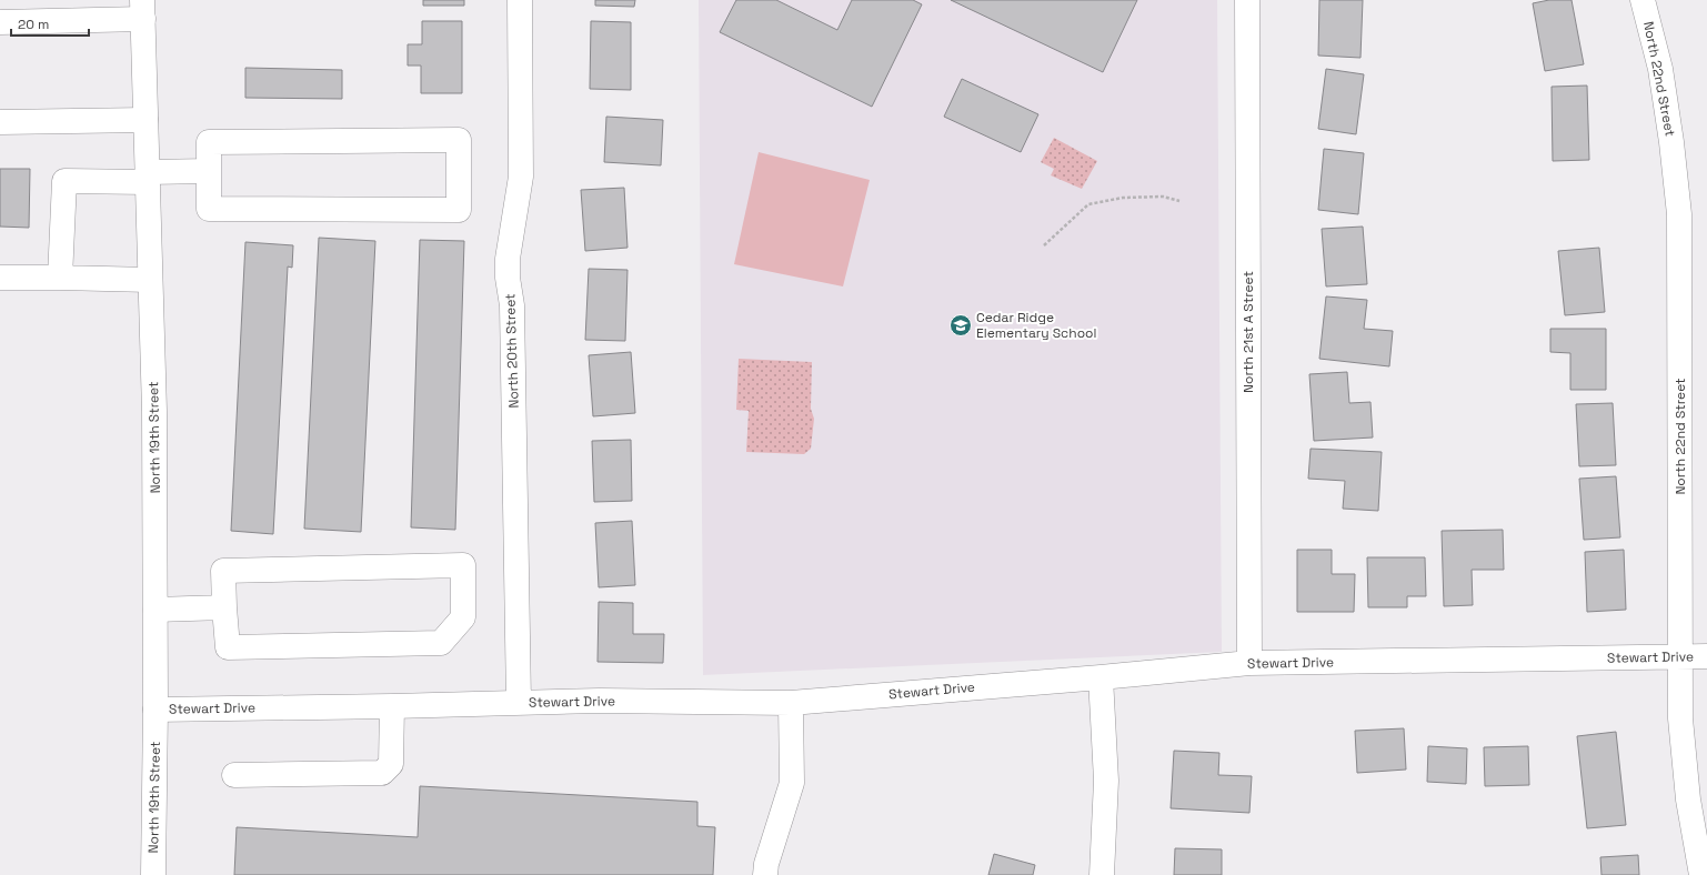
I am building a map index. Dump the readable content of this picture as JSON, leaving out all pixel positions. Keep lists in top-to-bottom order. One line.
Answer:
{"streets":{"street":["North 22nd Street","North 21st A Street","North 20th Street","North 19th Street","Stewart Drive"]},"crossings":[["North 22nd Street","Stewart Drive"],["North 21st A Street","Stewart Drive"],["North 20th Street","Stewart Drive"],["North 19th Street","Stewart Drive"]],"places":{"school or university":["Cedar Ridge Elementary School"]},"scale_bar":"20 m"}
